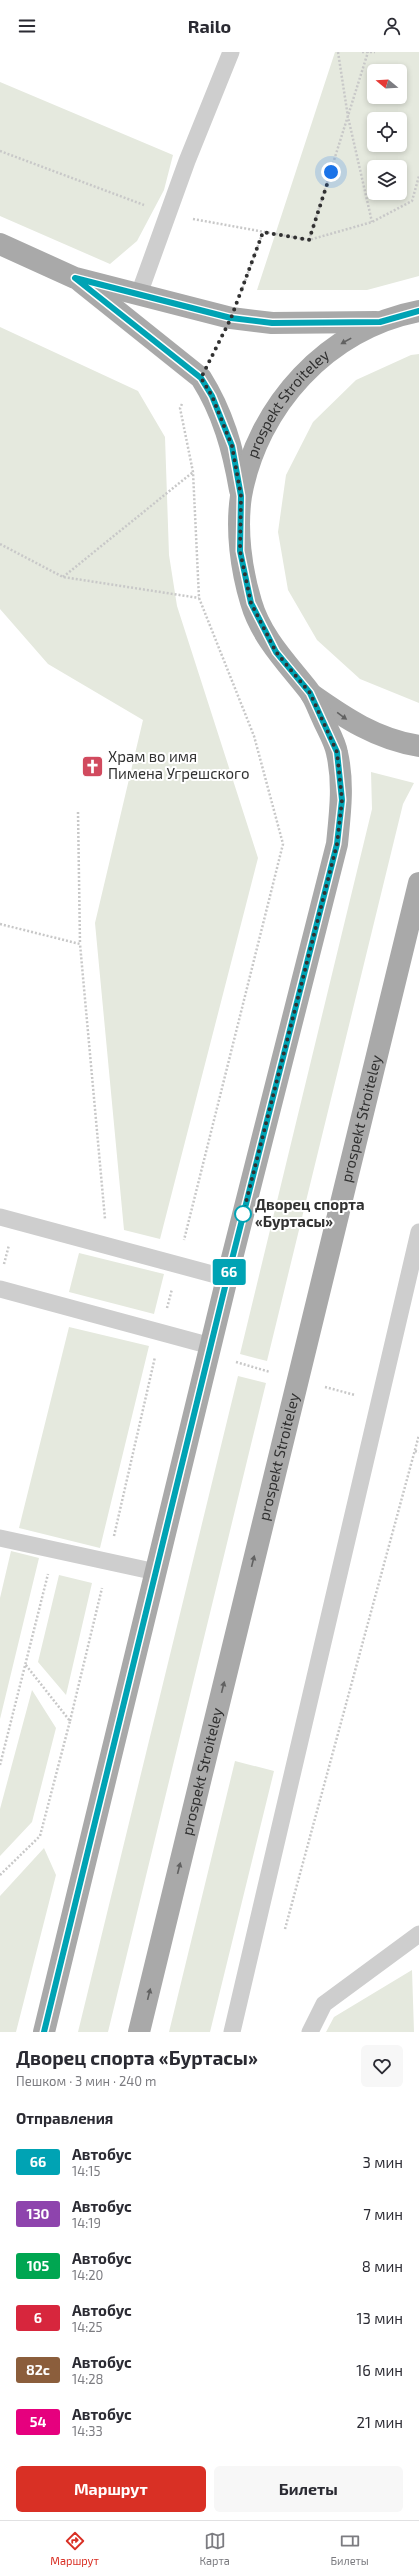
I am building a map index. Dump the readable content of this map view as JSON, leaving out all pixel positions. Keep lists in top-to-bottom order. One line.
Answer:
{"streets":{"main road":["prospekt Stroiteley"]},"places":{"church":["Храм во имя Пимена Угрешского"],"other":["Дворец спорта «Буртасы»"]},"lines":["bus line 66"],"north":"left","page":{"header":"Railo","on_map":"66","heading":[["Дворец спорта «Буртасы»","Пешком · 3 мин · 240 m"],"Отправления"],"list":[{"mark":"66","name":"Автобус","note":"14:15","value":"3 мин"},{"mark":"130","name":"Автобус","note":"14:19","value":"7 мин"},{"mark":"105","name":"Автобус","note":"14:20","value":"8 мин"},{"mark":"6","name":"Автобус","note":"14:25","value":"13 мин"},{"mark":"82с","name":"Автобус","note":"14:28","value":"16 мин"},{"mark":"54","name":"Автобус","note":"14:33","value":"21 мин"}],"buttons":["Маршрут","Билеты"],"tabs":["Маршрут","Карта","Билеты"]}}
